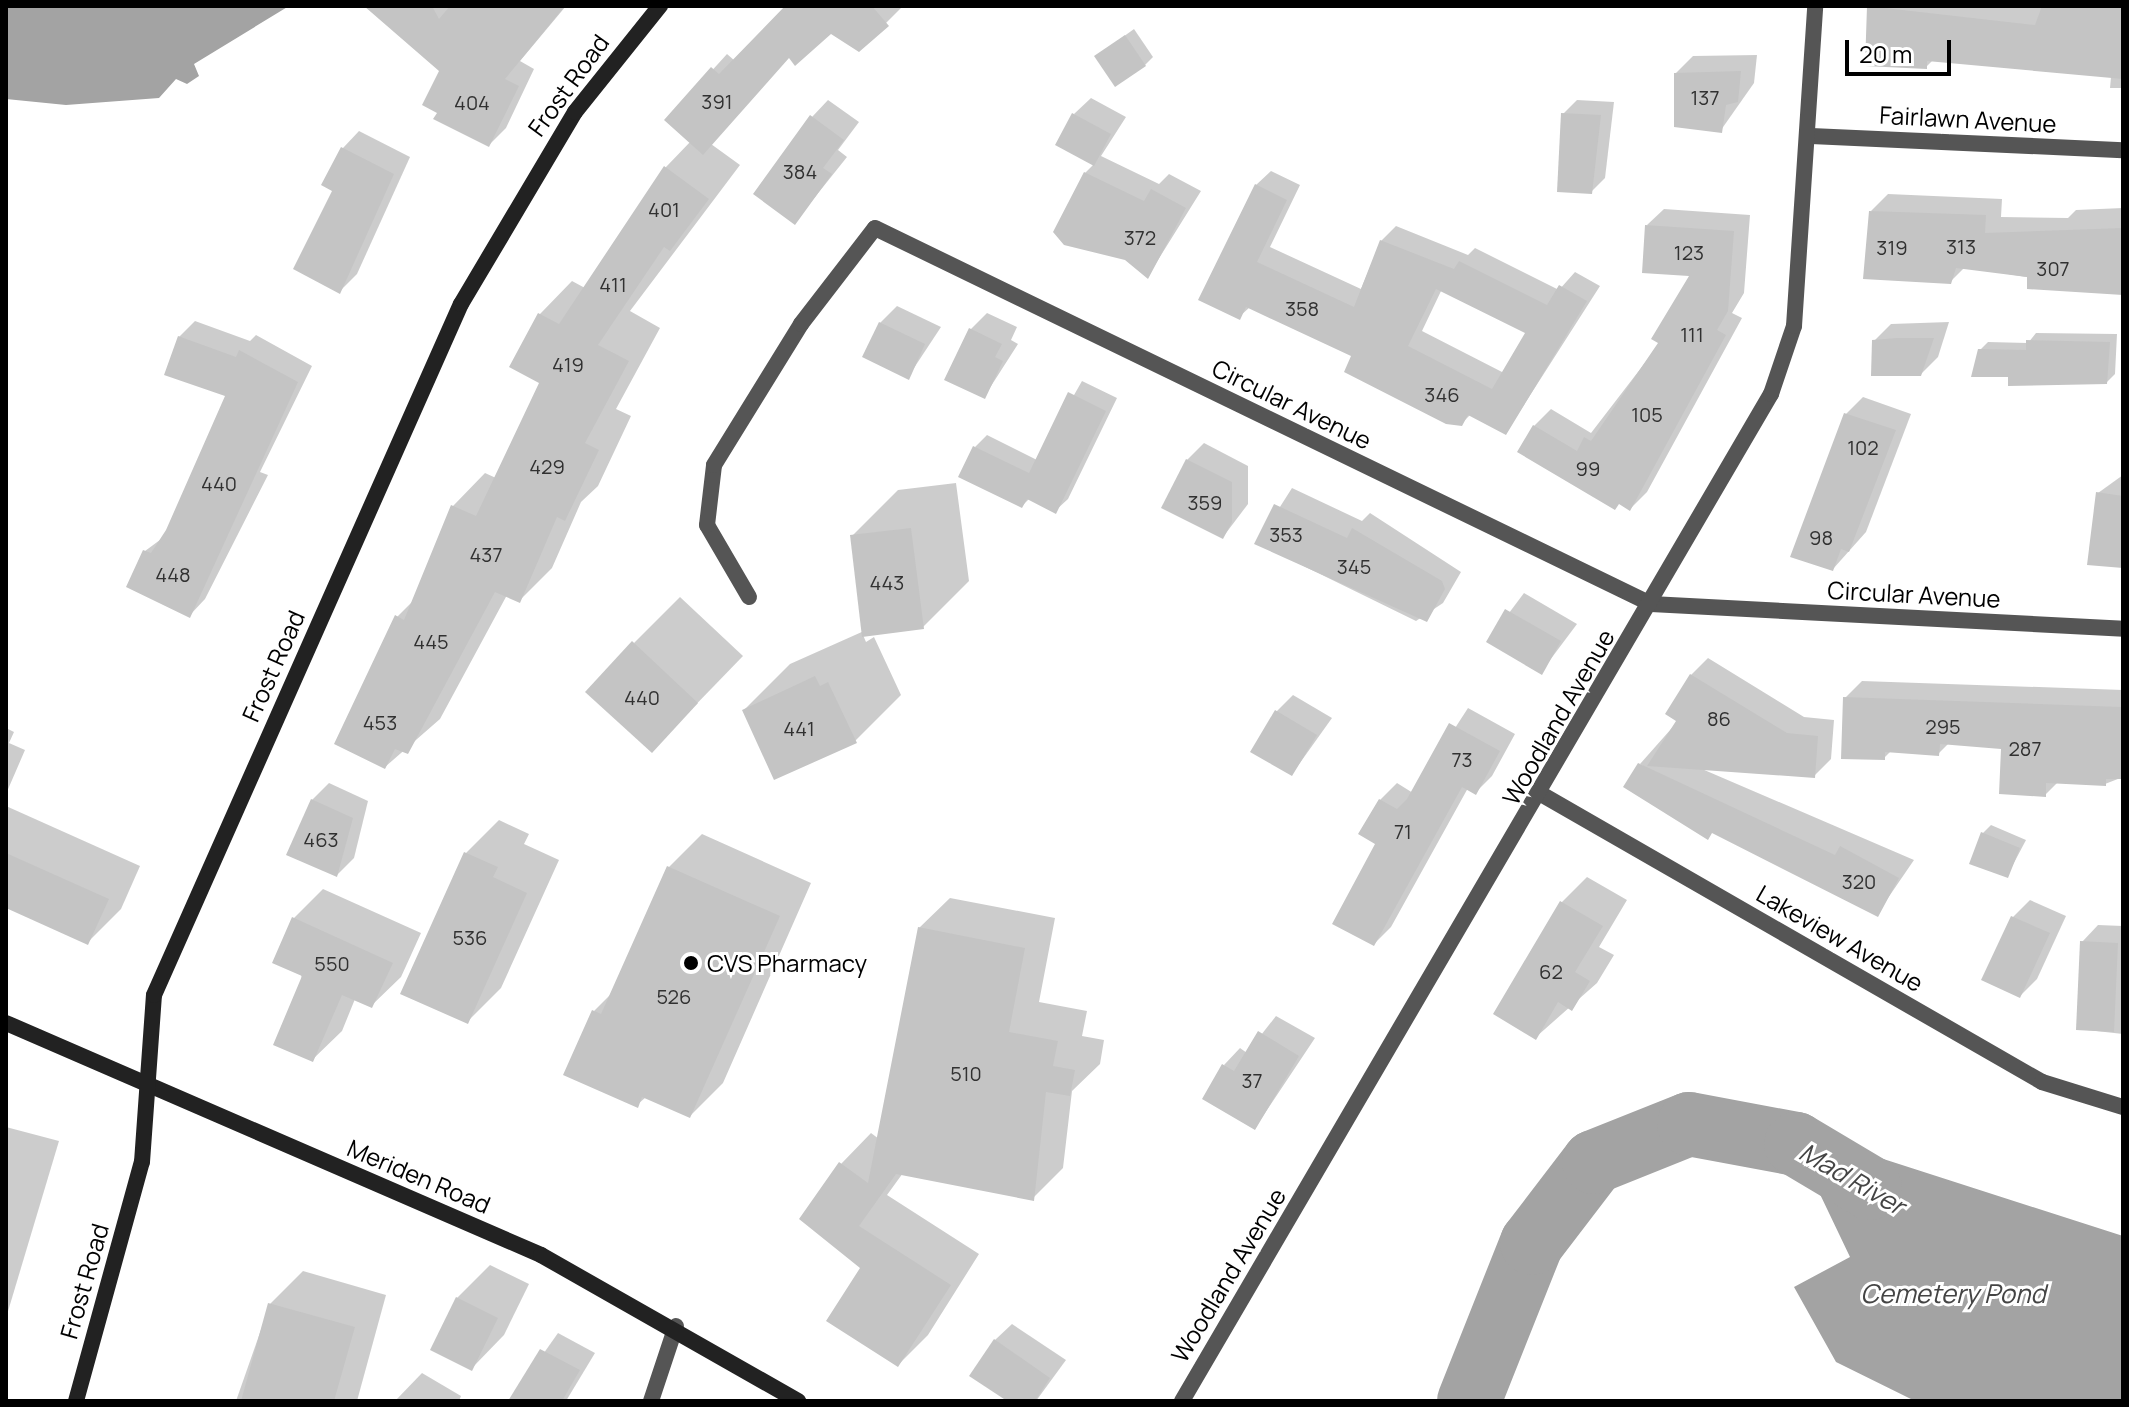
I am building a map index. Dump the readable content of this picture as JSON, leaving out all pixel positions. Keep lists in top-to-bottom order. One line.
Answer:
{"streets":{"main road":["Frost Road","Meriden Road"],"street":["Fairlawn Avenue","Circular Avenue","Woodland Avenue","Lakeview Avenue"]},"crossings":[["Frost Road","Meriden Road"],["Fairlawn Avenue","Woodland Avenue"],["Circular Avenue","Woodland Avenue"],["Woodland Avenue","Lakeview Avenue"]],"water":["Mad River","Cemetery Pond"],"places":["CVS Pharmacy"],"house_numbers":["137","391","404","384","401","372","313","319","123","307","411","358","111","419","346","105","102","429","99","440","359","353","98","437","345","448","443","445","440","86","453","295","441","287","73","71","463","320","536","550","62","526","510","37"],"scale_bar":"20 m"}
